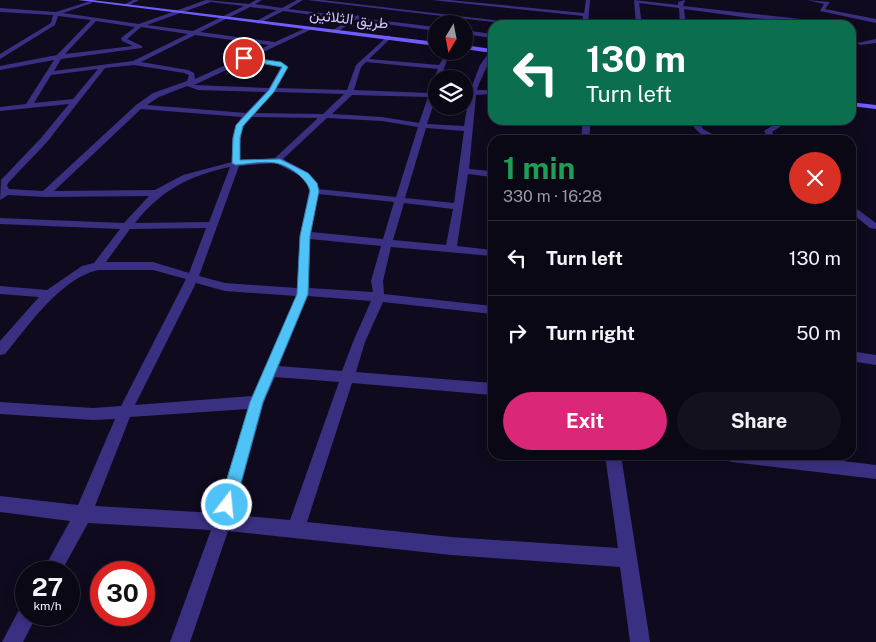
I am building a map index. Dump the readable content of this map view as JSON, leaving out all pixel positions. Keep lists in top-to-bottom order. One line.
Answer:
{"streets":{"main road":["طريق الثلاثين"]},"north":"bottom","page":{"turn":["130 m","Turn left"],"heading":["1 min","330 m · 16:28"],"list":[{"name":"Turn left","value":"130 m"},{"name":"Turn right","value":"50 m"}],"buttons":["Exit","Share"],"speed":"27 km/h","limit":"30"}}
